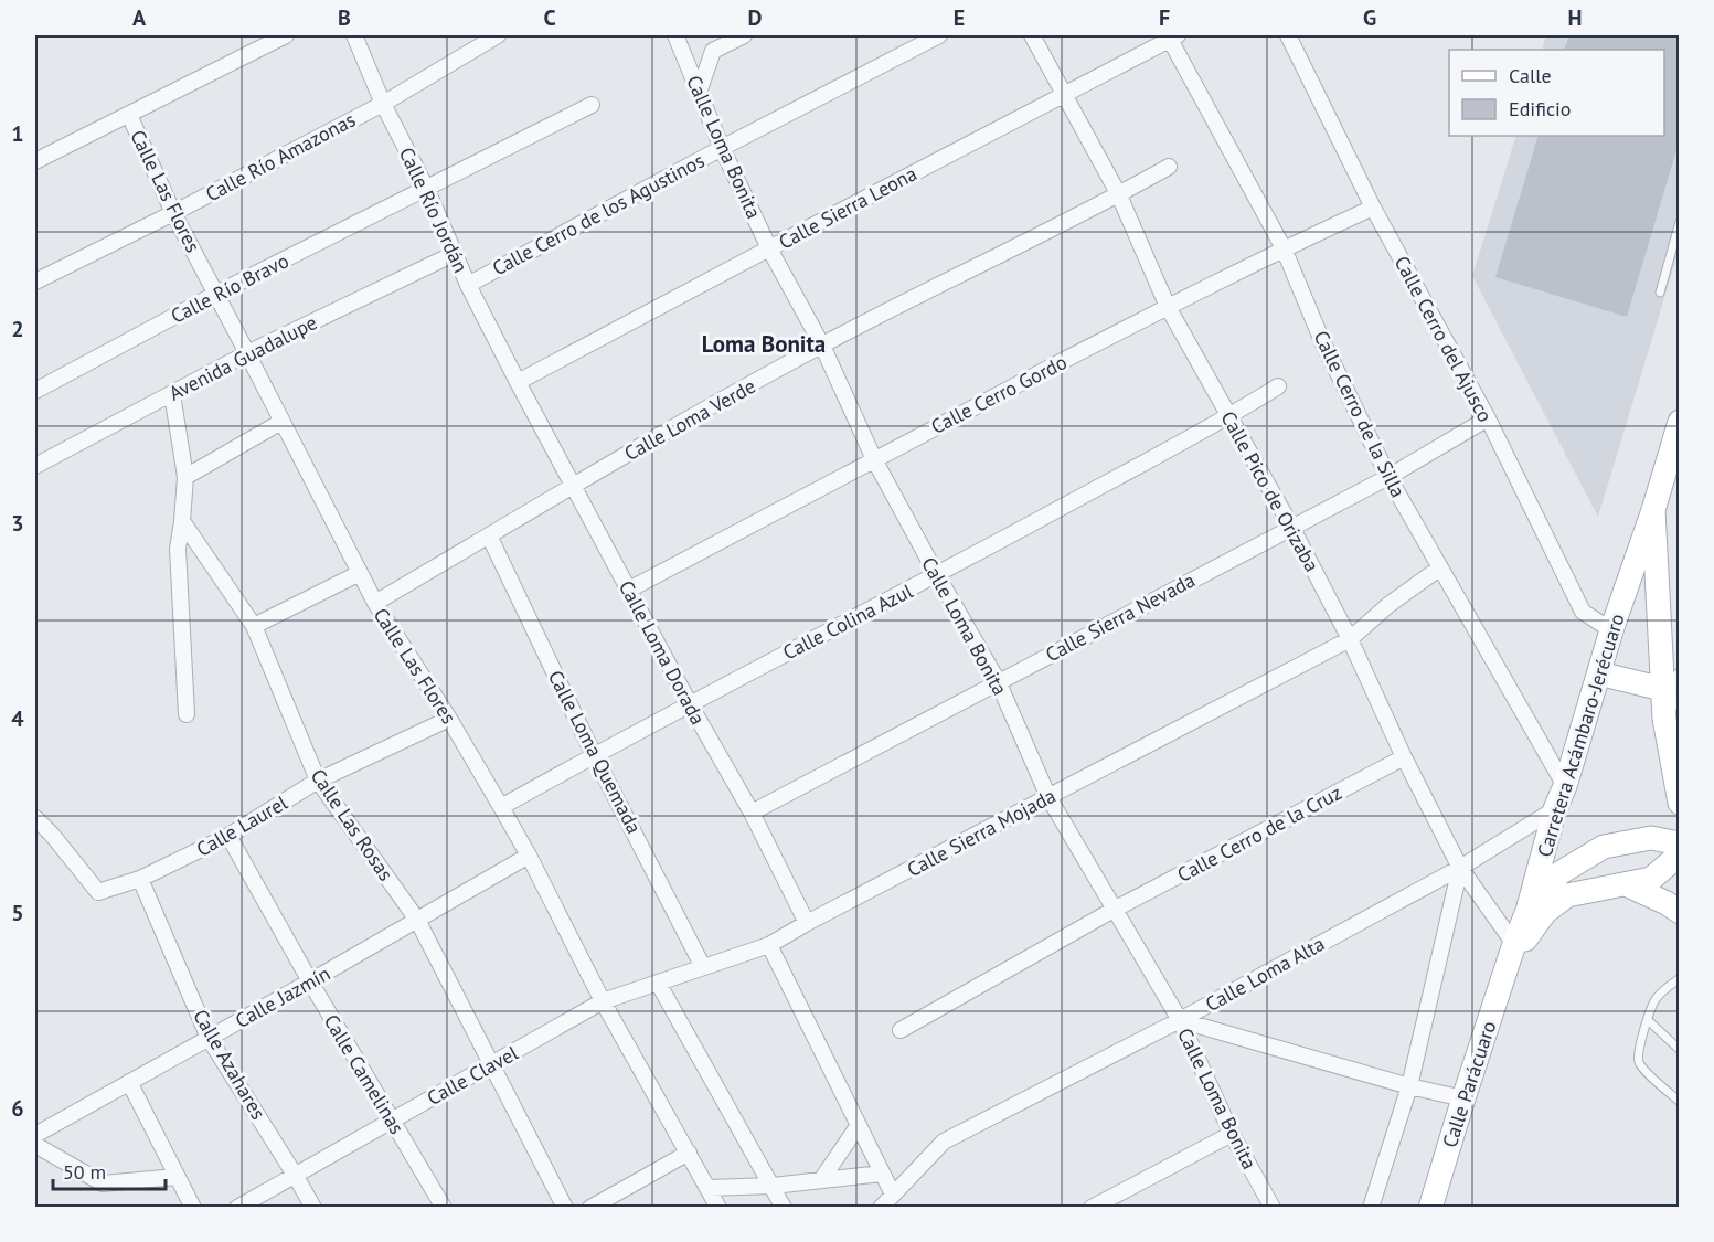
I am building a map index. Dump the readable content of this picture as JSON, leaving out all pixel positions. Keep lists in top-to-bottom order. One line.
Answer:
{"streets":{"main road":["Carretera Acámbaro-Jerécuaro","Calle Parácuaro"],"street":["Calle Loma Bonita","Calle Río Amazonas","Calle Las Flores","Calle Sierra Leona","Calle Río Jordán","Calle Cerro de los Agustinos","Calle Río Bravo","Calle Cerro del Ajusco","Avenida Guadalupe","Calle Cerro Gordo","Calle Cerro de la Silla","Calle Loma Verde","Calle Pico de Orizaba","Calle Sierra Nevada","Calle Colina Azul","Calle Loma Dorada","Calle Loma Quemada","Calle Las Rosas","Calle Laurel","Calle Sierra Mojada","Calle Cerro de la Cruz","Calle Loma Alta","Calle Jazmín","Calle Azahares","Calle Camelinas","Calle Clavel"]},"crossings":[["Calle Loma Bonita","Calle Sierra Leona"],["Calle Loma Bonita","Calle Cerro de los Agustinos"],["Calle Loma Bonita","Calle Cerro Gordo"],["Calle Loma Bonita","Calle Loma Verde"],["Calle Loma Bonita","Calle Sierra Nevada"],["Calle Loma Bonita","Calle Colina Azul"],["Calle Loma Bonita","Calle Sierra Mojada"],["Calle Loma Bonita","Calle Cerro de la Cruz"],["Calle Loma Bonita","Calle Loma Alta"],["Calle Río Amazonas","Calle Las Flores"],["Calle Río Amazonas","Calle Río Jordán"],["Calle Las Flores","Calle Río Bravo"],["Calle Las Flores","Avenida Guadalupe"],["Calle Las Flores","Calle Loma Verde"],["Calle Las Flores","Calle Colina Azul"],["Calle Las Flores","Calle Laurel"],["Calle Las Flores","Calle Sierra Mojada"],["Calle Las Flores","Calle Jazmín"],["Calle Las Flores","Calle Clavel"],["Calle Sierra Leona","Calle Río Jordán"],["Calle Sierra Leona","Calle Cerro de la Silla"],["Calle Sierra Leona","Calle Pico de Orizaba"],["Calle Sierra Leona","Calle Loma Dorada"],["Calle Río Jordán","Calle Cerro de los Agustinos"],["Calle Río Jordán","Calle Río Bravo"],["Calle Río Jordán","Avenida Guadalupe"],["Calle Río Jordán","Calle Loma Dorada"],["Calle Cerro del Ajusco","Calle Cerro Gordo"],["Calle Cerro del Ajusco","Calle Sierra Nevada"],["Calle Cerro del Ajusco","Carretera Acámbaro-Jerécuaro"],["Calle Cerro Gordo","Calle Cerro de la Silla"],["Calle Cerro Gordo","Calle Pico de Orizaba"],["Calle Cerro Gordo","Calle Loma Dorada"],["Calle Cerro de la Silla","Calle Sierra Nevada"],["Calle Cerro de la Silla","Carretera Acámbaro-Jerécuaro"],["Calle Cerro de la Silla","Calle Sierra Mojada"],["Calle Loma Verde","Calle Pico de Orizaba"],["Calle Loma Verde","Calle Loma Dorada"],["Calle Loma Verde","Calle Loma Quemada"],["Calle Pico de Orizaba","Calle Sierra Nevada"],["Calle Pico de Orizaba","Calle Colina Azul"],["Calle Pico de Orizaba","Carretera Acámbaro-Jerécuaro"],["Calle Pico de Orizaba","Calle Sierra Mojada"],["Calle Pico de Orizaba","Calle Cerro de la Cruz"],["Calle Pico de Orizaba","Calle Loma Alta"],["Calle Pico de Orizaba","Calle Parácuaro"],["Calle Sierra Nevada","Calle Loma Dorada"],["Calle Colina Azul","Calle Loma Dorada"],["Calle Colina Azul","Calle Loma Quemada"],["Calle Loma Dorada","Calle Sierra Mojada"],["Carretera Acámbaro-Jerécuaro","Calle Loma Alta"],["Carretera Acámbaro-Jerécuaro","Calle Parácuaro"],["Calle Loma Quemada","Calle Sierra Mojada"],["Calle Las Rosas","Calle Laurel"],["Calle Las Rosas","Calle Jazmín"],["Calle Las Rosas","Calle Clavel"],["Calle Laurel","Calle Azahares"],["Calle Laurel","Calle Camelinas"],["Calle Sierra Mojada","Calle Clavel"],["Calle Jazmín","Calle Azahares"],["Calle Jazmín","Calle Camelinas"],["Calle Azahares","Calle Clavel"],["Calle Camelinas","Calle Clavel"]],"districts":["Loma Bonita"],"legend":["Calle","Edificio"],"scale_bar":"50 m","grid":{"columns":["A","B","C","D","E","F","G","H"],"rows":["1","2","3","4","5","6"]}}
